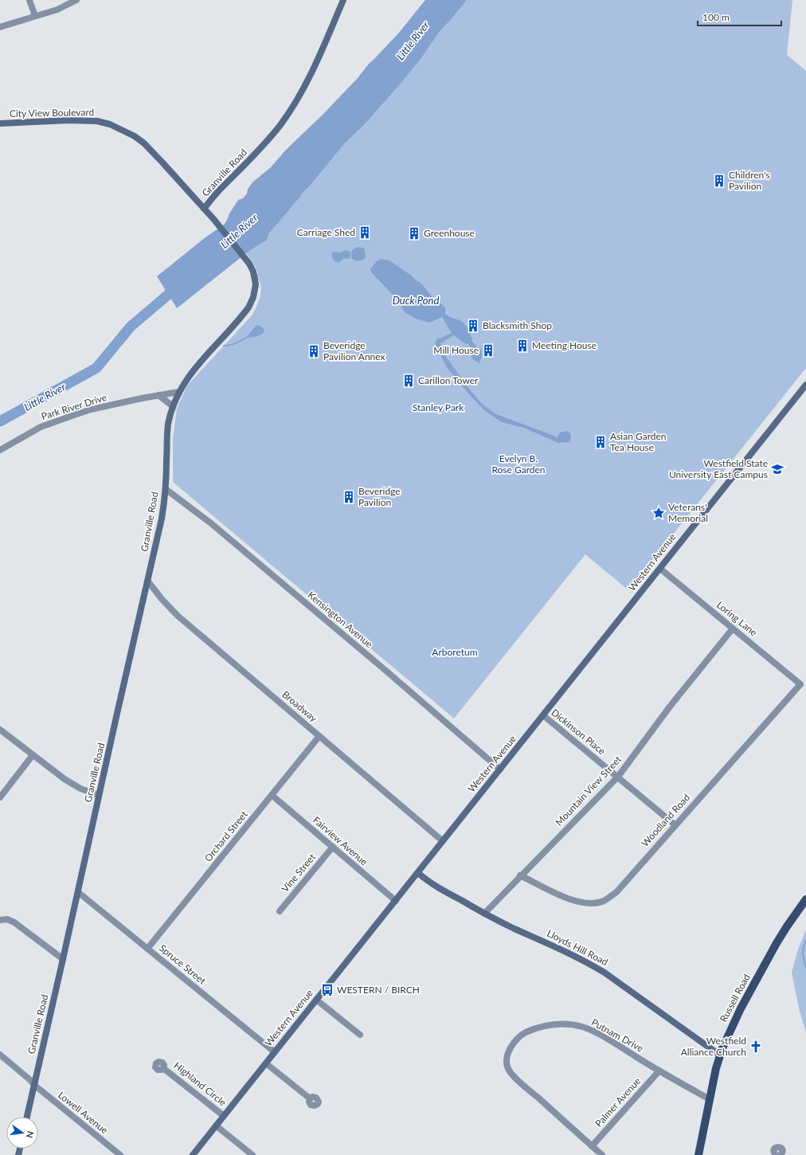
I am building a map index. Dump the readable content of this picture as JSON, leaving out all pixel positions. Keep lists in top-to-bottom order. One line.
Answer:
{"streets":{"main road":["Russell Road"],"street":["City View Boulevard","Granville Road","Park River Drive","Western Avenue","Loring Lane","Kensington Avenue","Broadway","Dickinson Place","Mountain View Street","Woodland Road","Orchard Street","Fairview Avenue","Vine Street","Lloyds Hill Road","Spruce Street","Putnam Drive","Highland Circle","Palmer Avenue","Lowell Avenue"]},"crossings":[["City View Boulevard","Granville Road"],["Granville Road","Park River Drive"],["Granville Road","Kensington Avenue"],["Granville Road","Broadway"],["Granville Road","Spruce Street"],["Granville Road","Lowell Avenue"],["Western Avenue","Loring Lane"],["Western Avenue","Kensington Avenue"],["Western Avenue","Broadway"],["Western Avenue","Dickinson Place"],["Western Avenue","Fairview Avenue"],["Western Avenue","Lloyds Hill Road"],["Western Avenue","Spruce Street"],["Western Avenue","Highland Circle"],["Loring Lane","Mountain View Street"],["Loring Lane","Woodland Road"],["Broadway","Orchard Street"],["Dickinson Place","Mountain View Street"],["Dickinson Place","Woodland Road"],["Mountain View Street","Woodland Road"],["Mountain View Street","Lloyds Hill Road"],["Orchard Street","Fairview Avenue"],["Orchard Street","Spruce Street"],["Fairview Avenue","Vine Street"],["Lloyds Hill Road","Russell Road"],["Russell Road","Putnam Drive"],["Putnam Drive","Palmer Avenue"]],"water":["Little River","Duck Pond"],"parks":["Stanley Park","Evelyn B. Rose Garden","Arboretum"],"places":{"building":["Children's Pavilion","Carriage Shed","Greenhouse","Blacksmith Shop","Meeting House","Mill House","Beveridge Pavilion Annex","Carillon Tower","Asian Garden Tea House","Beveridge Pavilion"],"school or university":["Westfield State University East Campus"],"place":["Veterans' Memorial"],"bus stop":["WESTERN / BIRCH"],"church":["Westfield Alliance Church"]},"scale_bar":"100 m","north":"right"}
